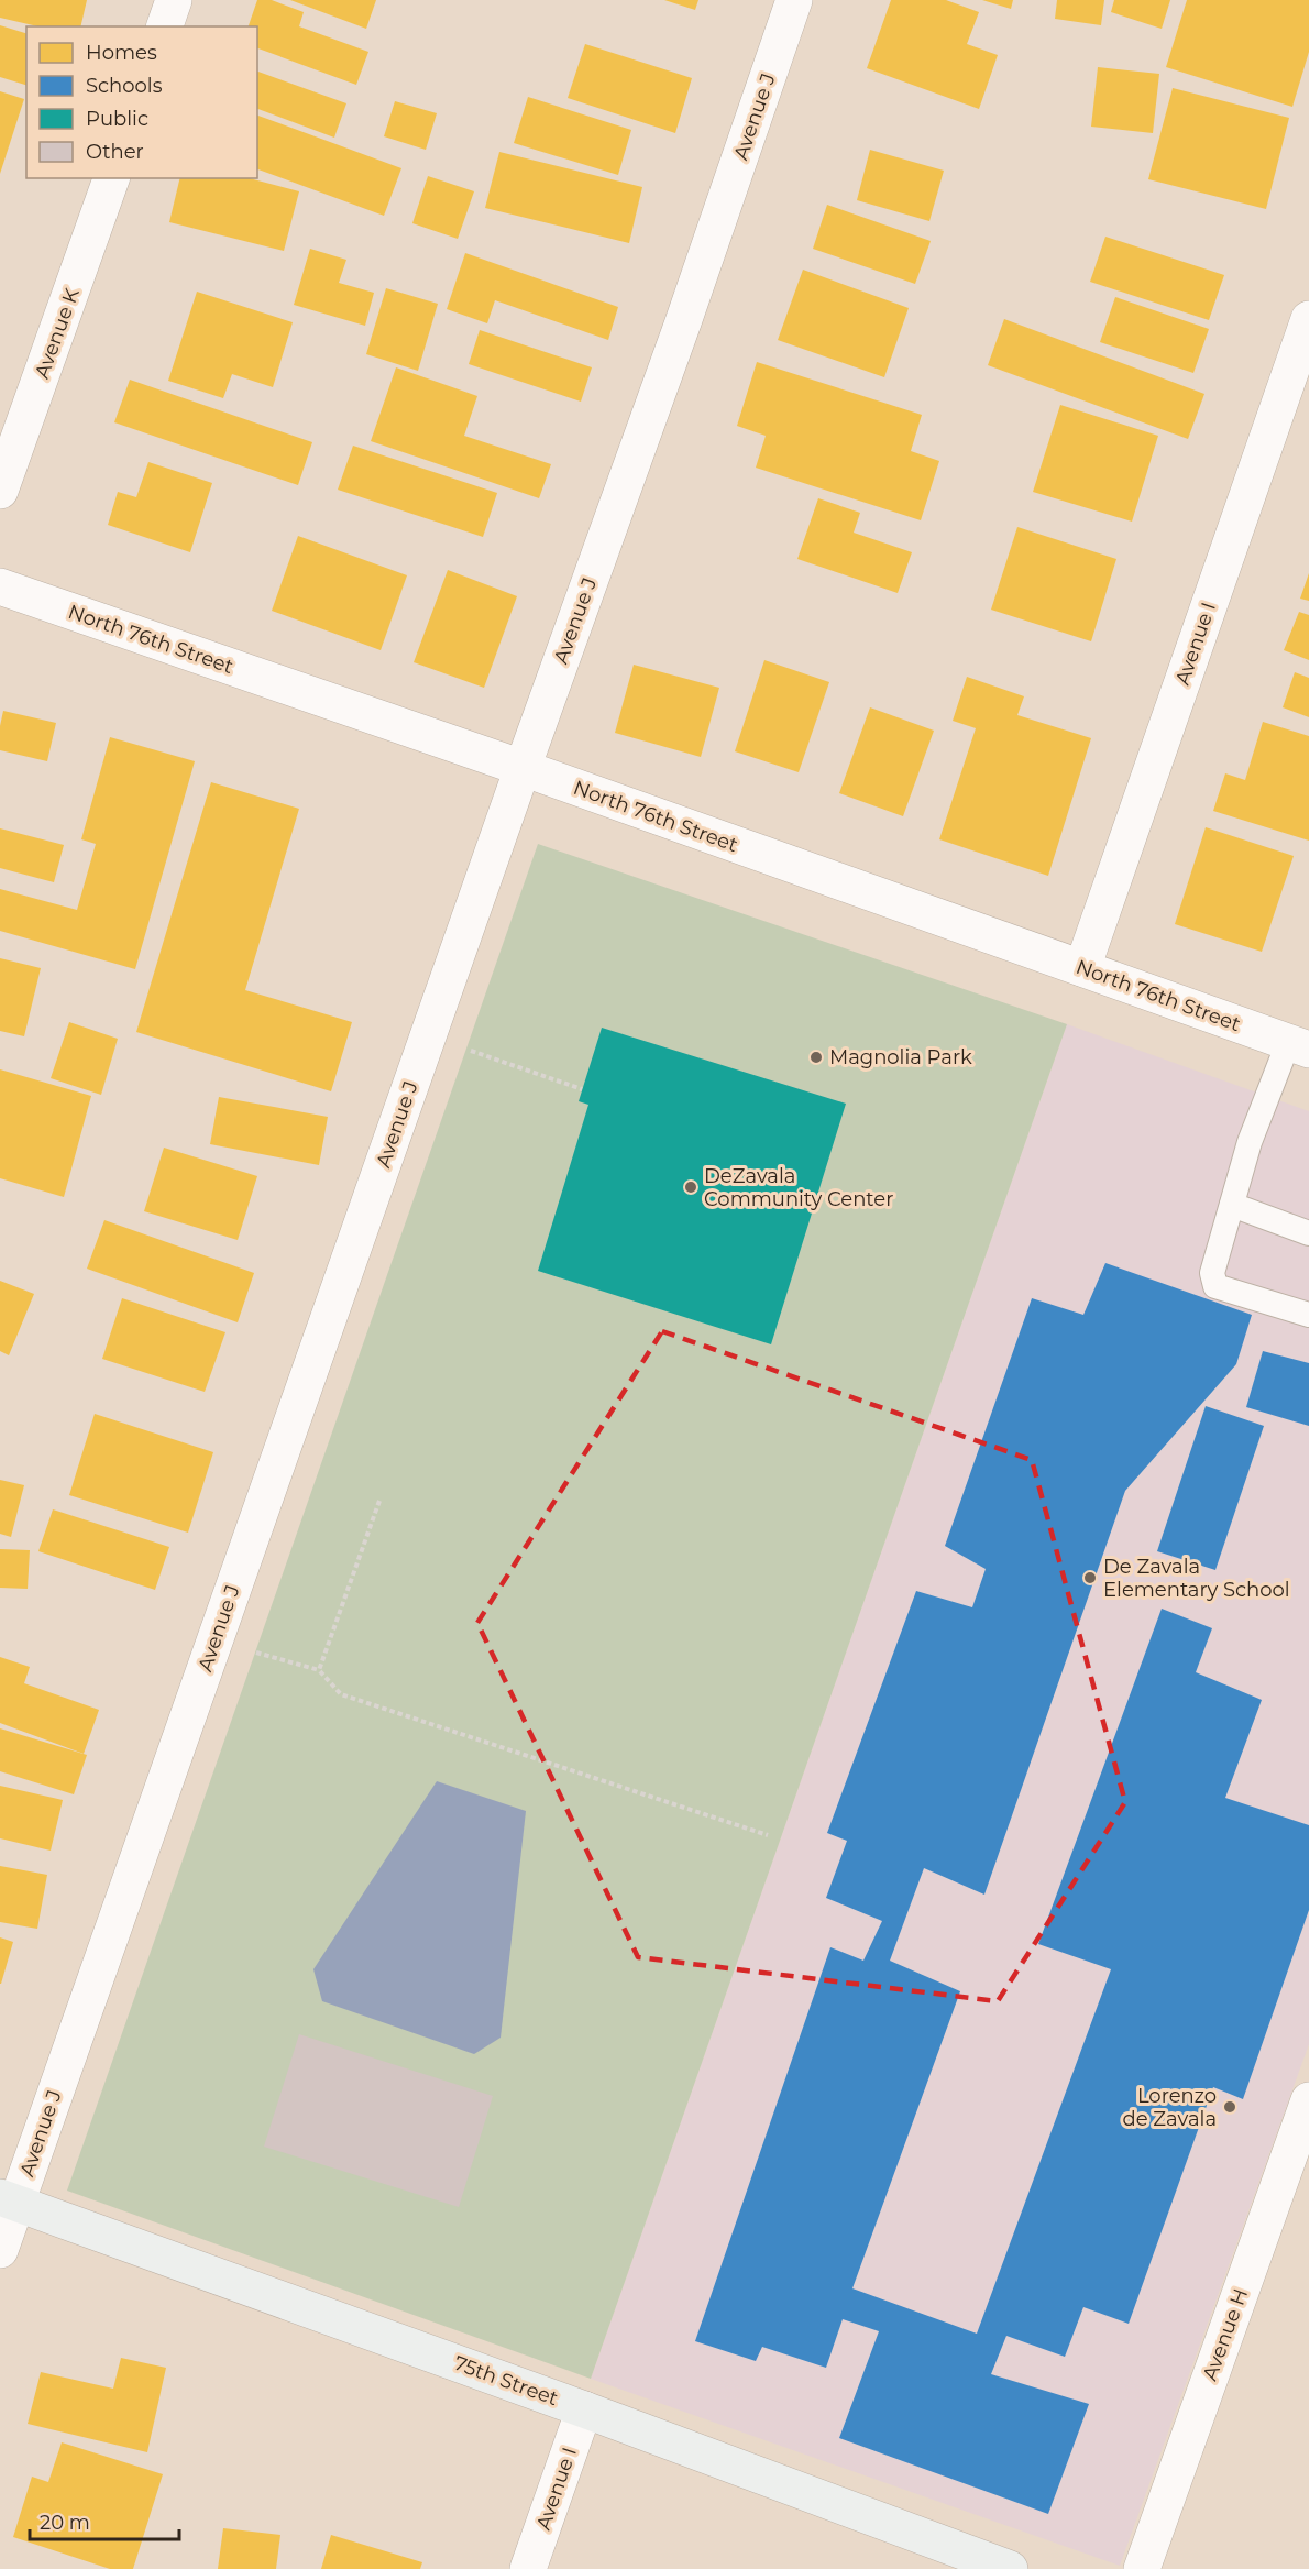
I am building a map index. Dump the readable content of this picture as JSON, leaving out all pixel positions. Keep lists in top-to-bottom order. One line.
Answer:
{"streets":{"main road":["75th Street"],"street":["Avenue J","Avenue K","North 76th Street","Avenue I","Avenue H"]},"crossings":[["Avenue J","North 76th Street"],["Avenue J","75th Street"],["North 76th Street","Avenue I"],["Avenue I","75th Street"]],"places":["Magnolia Park","DeZavala Community Center","De Zavala Elementary School","Lorenzo de Zavala"],"legend":["Homes","Schools","Public","Other"],"scale_bar":"20 m"}
